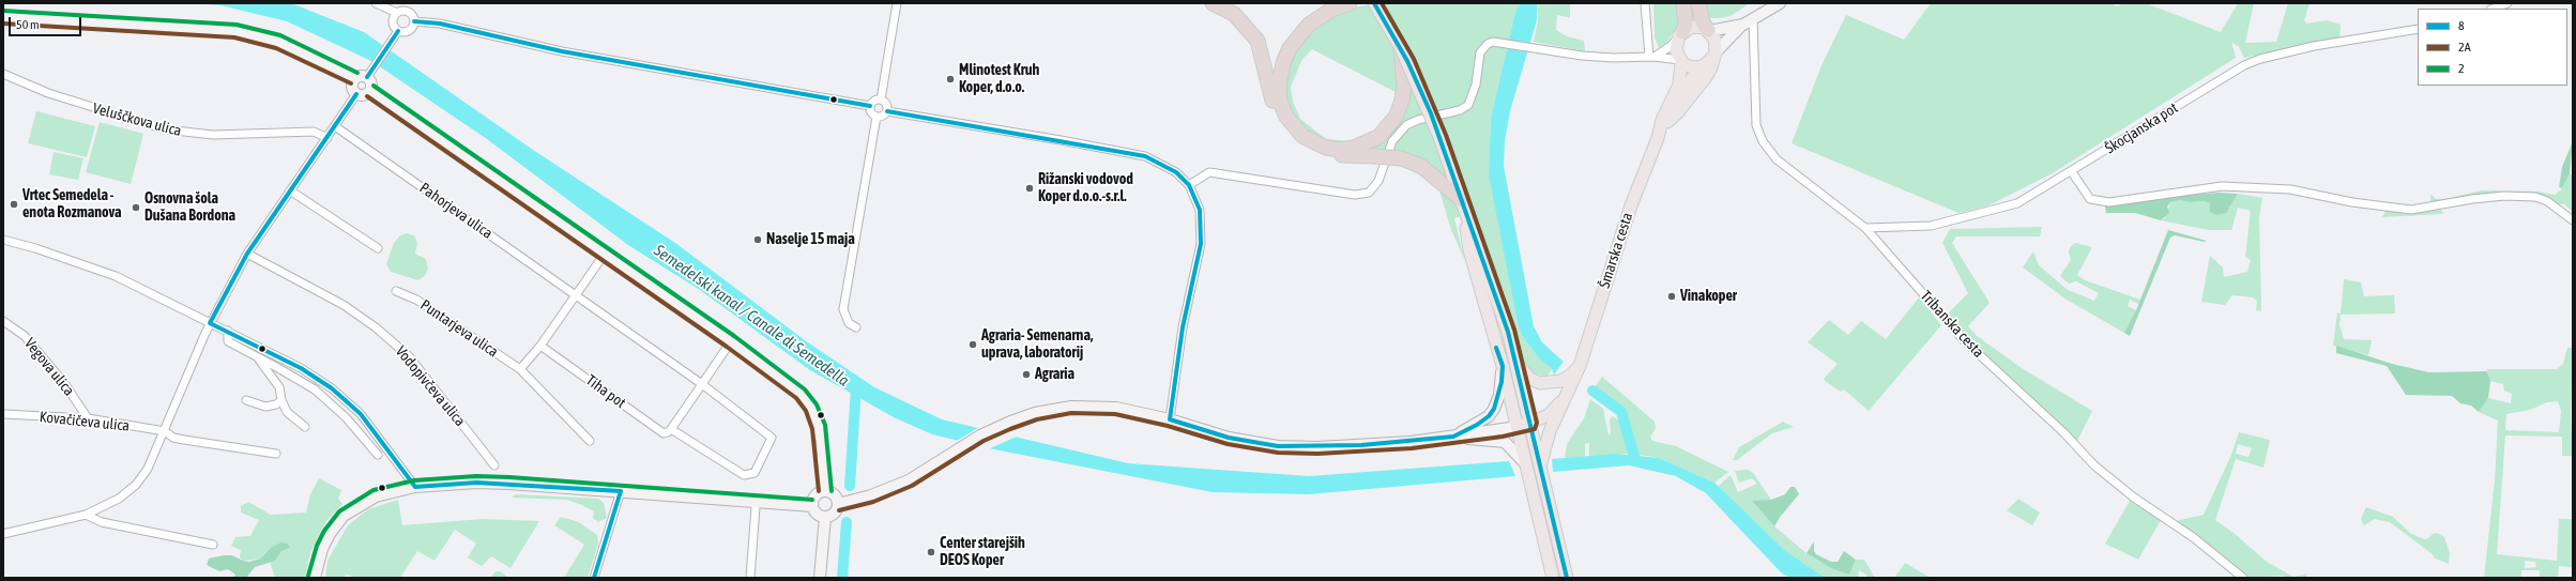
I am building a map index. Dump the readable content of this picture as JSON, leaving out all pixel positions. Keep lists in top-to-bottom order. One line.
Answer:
{"streets":{"main road":["Šmarska cesta"],"street":["Veluščkova ulica","Škocjanska pot","Pahorjeva ulica","Tribanska cesta","Puntarjeva ulica","Vegova ulica","Vodopivčeva ulica","Tiha pot","Kovačičeva ulica"]},"crossings":[["Škocjanska pot","Tribanska cesta"],["Pahorjeva ulica","Tiha pot"],["Vegova ulica","Kovačičeva ulica"]],"water":["Semedelski kanal / Canale di Semedella"],"places":["Mlinotest Kruh Koper, d.o.o.","Rižanski vodovod Koper d.o.o.-s.r.l.","Vrtec Semedela - enota Rozmanova","Osnovna šola Dušana Bordona","Naselje 15 maja","Vinakoper","Agraria- Semenarna, uprava, laboratorij","Agraria","Center starejših DEOS Koper"],"lines":["transit line 8","transit line 2A","transit line 2"],"legend":["8","2A","2"],"scale_bar":"50 m"}
